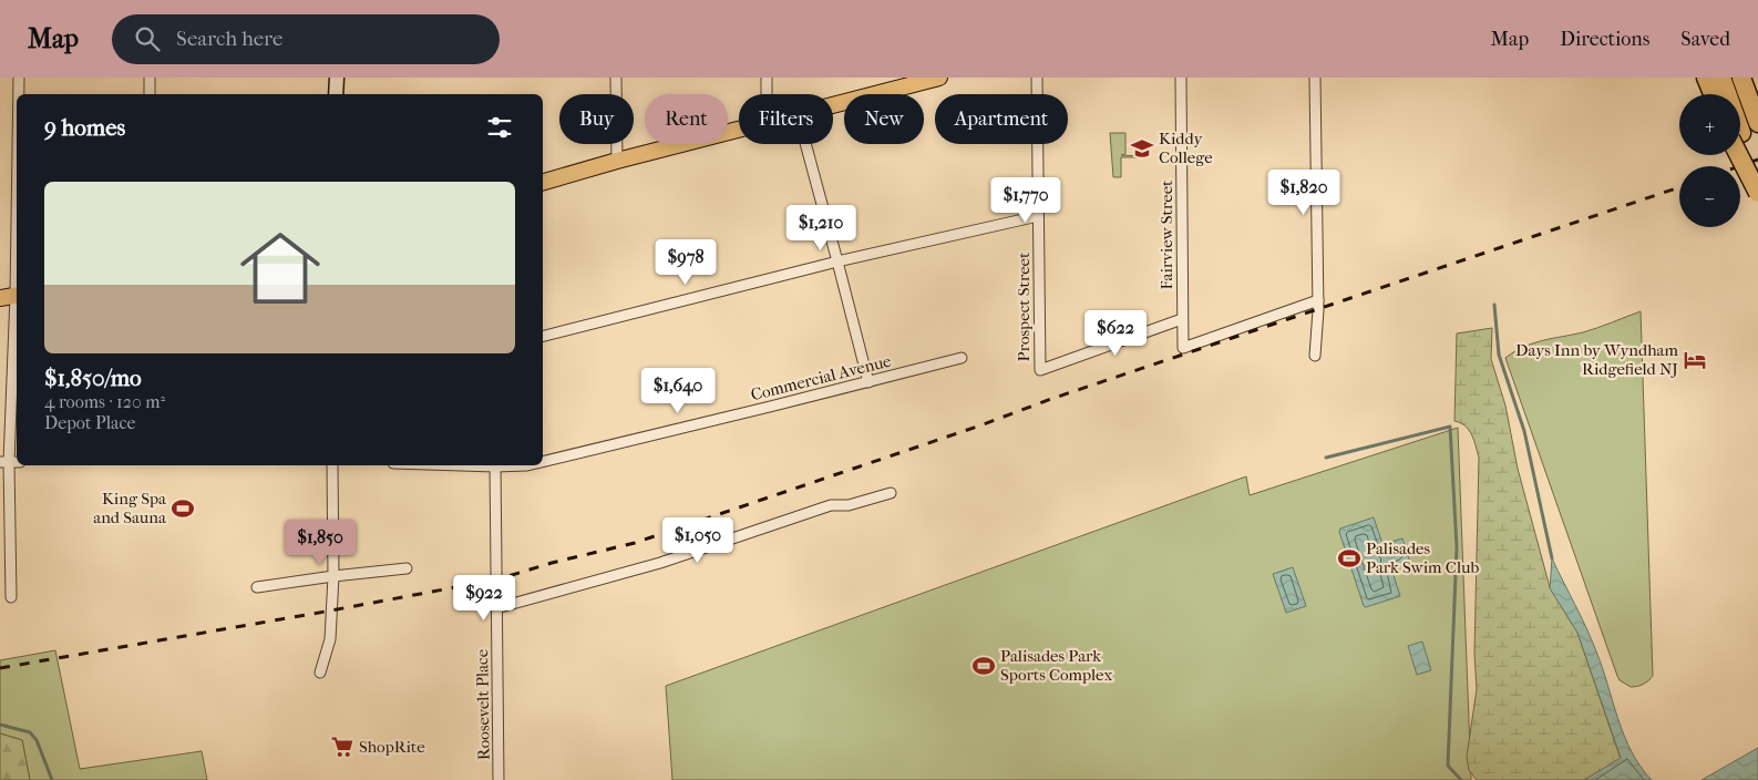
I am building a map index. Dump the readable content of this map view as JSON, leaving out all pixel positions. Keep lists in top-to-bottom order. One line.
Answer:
{"streets":{"street":["Fairview Street","Prospect Street","Commercial Avenue","Roosevelt Place"]},"crossings":[["Fairview Street","Prospect Street"]],"places":{"school or university":["Kiddy College"],"hotel":["Days Inn by Wyndham Ridgefield NJ"],"sports":["King Spa and Sauna","Palisades Park Swim Club","Palisades Park Sports Complex"],"supermarket":["ShopRite"]},"page":{"header":"Map","search":"Search here","nav":["Map","Directions","Saved"],"map_buttons":["+","−"],"chip":["Buy","Rent","Filters","New","Apartment"],"heading":"9 homes","list":[{"name":"$1,850/mo","note":"4 rooms · 120 m² · Depot Place"}],"price":["$1,820","$1,770","$1,210","$978","$622","$1,640","$1,050","$1,850","$922"]}}
